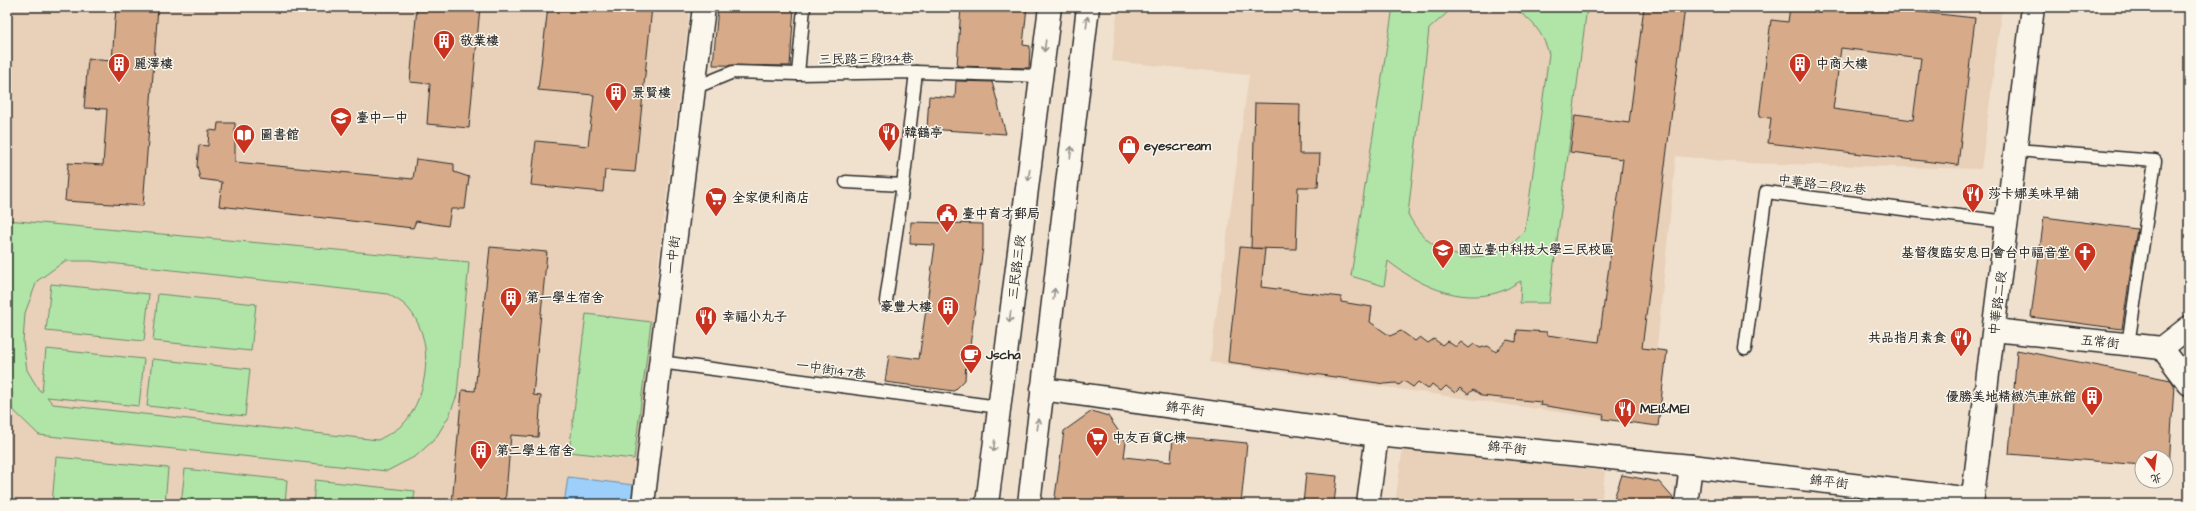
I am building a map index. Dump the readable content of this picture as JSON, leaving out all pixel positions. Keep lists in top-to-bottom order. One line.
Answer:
{"streets":{"street":["一中街","三民路三段","中華路二段","五常街","錦平街"],"lane":["三民路三段134巷","中華路二段112巷","一中街147巷"]},"crossings":[["三民路三段134巷","一中街"],["三民路三段134巷","三民路三段"],["中華路二段112巷","中華路二段"],["一中街","一中街147巷"],["三民路三段","一中街147巷"],["中華路二段","五常街"],["中華路二段","錦平街"]],"places":{"building":["敬業樓","麗澤樓","中商大樓","景賢樓","第一學生宿舍","豪豐大樓","優勝美地精緻汽車旅館","第二學生宿舍"],"school or university":["臺中一中","國立臺中科技大學三民校區"],"restaurant":["韓鶴亭","莎卡娜美味早舖","幸福小丸子","共品指月素食","MEI&MEI"],"library":["圖書館"],"shop":["eyescream"],"supermarket":["全家便利商店","中友百貨C棟"],"public building":["臺中育才郵局"],"church":["基督復臨安息日會台中福音堂"],"cafe":["Jscha"]},"north":"bottom"}
